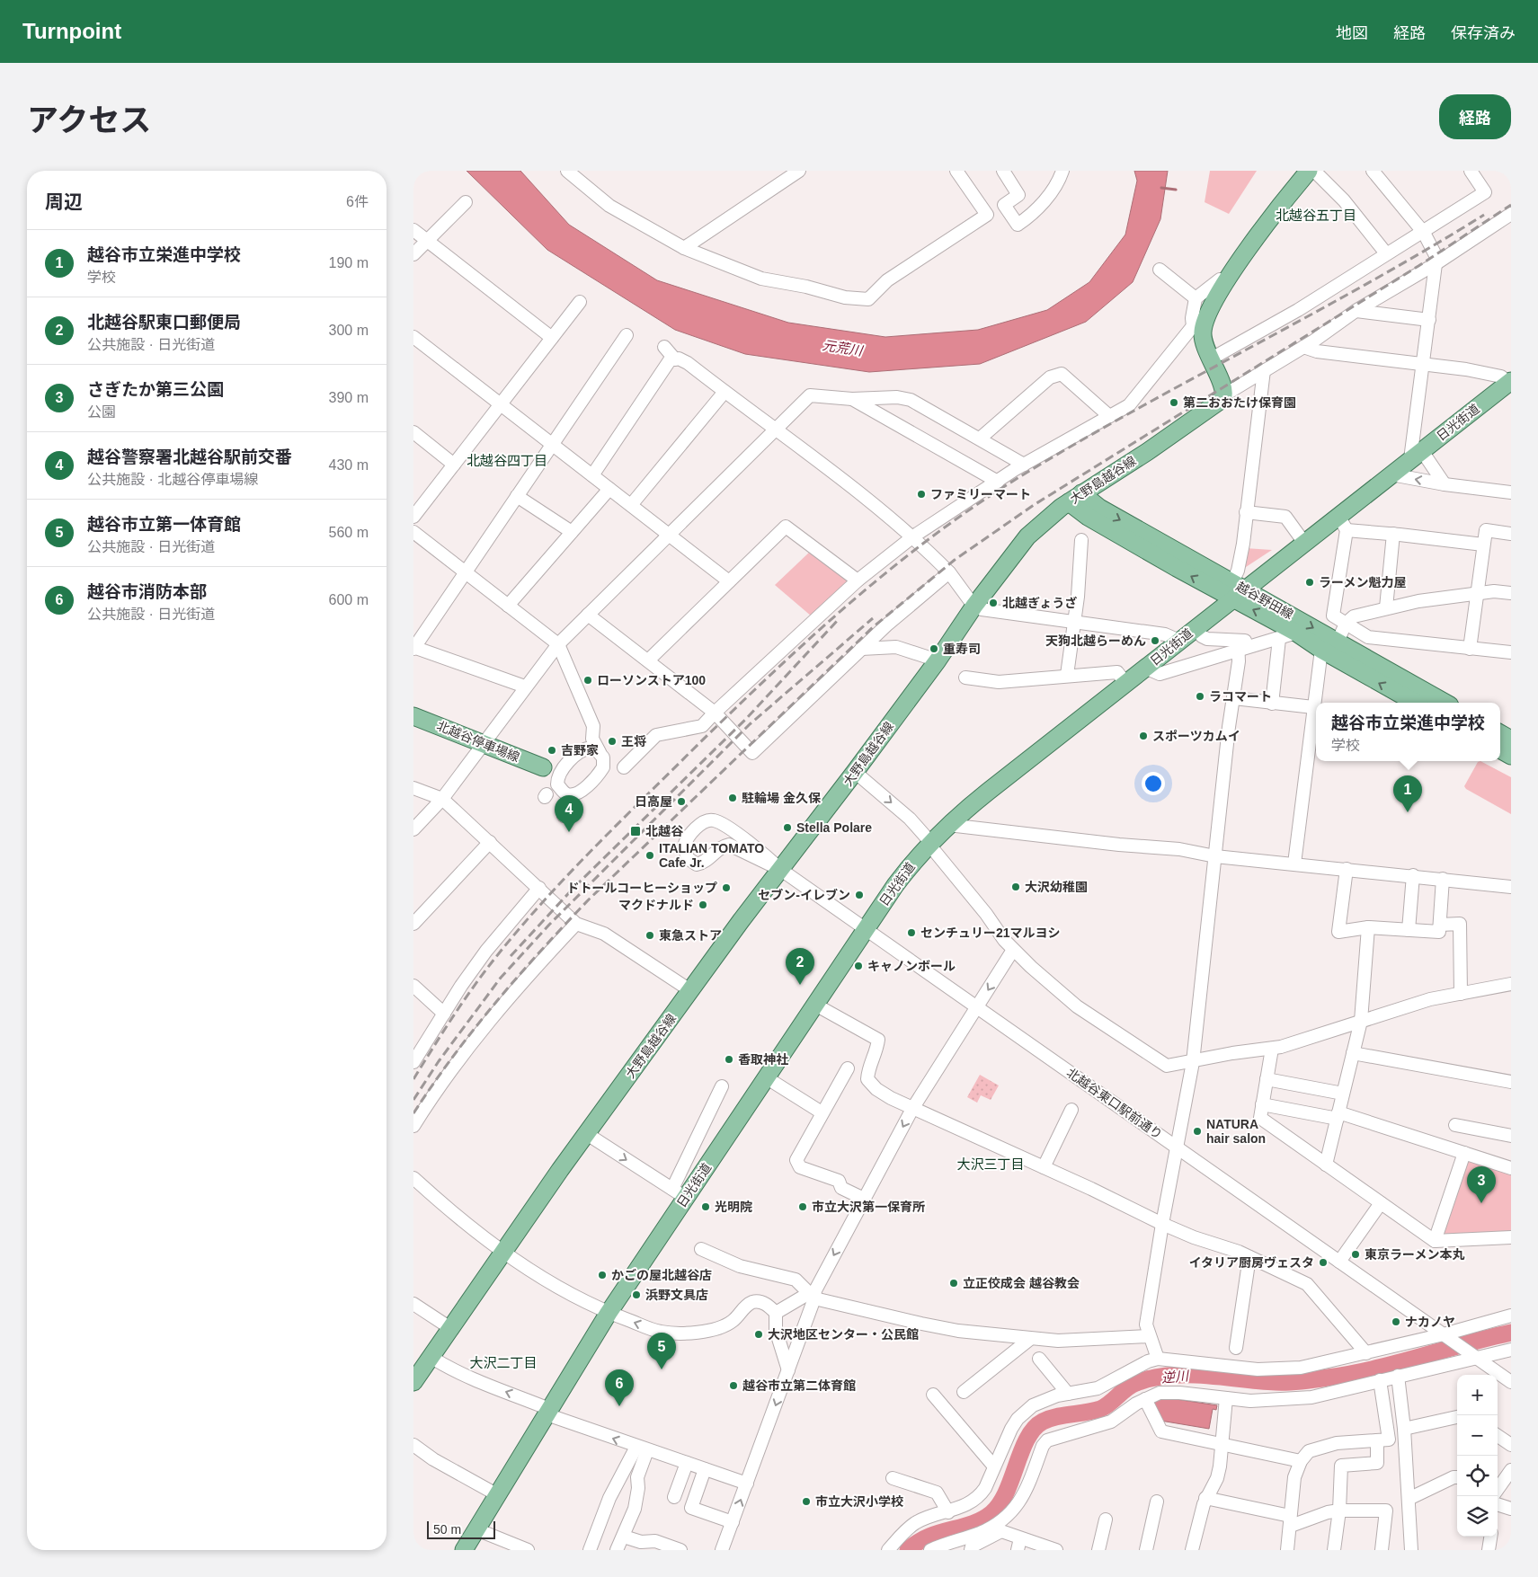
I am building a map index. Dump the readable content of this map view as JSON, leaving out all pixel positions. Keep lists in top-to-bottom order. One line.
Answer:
{"streets":{"main road":["日光街道","大野島越谷線","越谷野田線","北越谷停車場線"],"street":["北越谷東口駅前通り"]},"crossings":[["日光街道","越谷野田線"],["日光街道","北越谷東口駅前通り"],["大野島越谷線","越谷野田線"],["大野島越谷線","北越谷東口駅前通り"]],"districts":["北越谷五丁目","北越谷四丁目","大沢三丁目","大沢二丁目"],"water":["元荒川","逆川"],"places":{"other":["第二おおたけ保育園","ファミリーマート","ラーメン魁力屋","北越ぎょうざ","天狗北越らーめん","重寿司","ローソンストア100","ラコマート","スポーツカムイ","王将","吉野家","駐輪場 金久保","日高屋","Stella Polare","ITALIAN TOMATO Cafe Jr.","大沢幼稚園","ドトールコーヒーショップ","セブン-イレブン","マクドナルド","センチュリー21マルヨシ","東急ストア","キャノンボール","香取神社","NATURA hair salon","光明院","市立大沢第一保育所","東京ラーメン本丸","イタリア厨房ヴェスタ","かごの屋北越谷店","立正佼成会 越谷教会","浜野文具店","ナカノヤ","大沢地区センター・公民館","越谷市立第二体育館","市立大沢小学校"],"transit":["北越谷"]},"scale_bar":"50 m","page":{"header":"Turnpoint","nav":["地図","経路","保存済み"],"title":"アクセス","buttons":"経路","heading":["周辺","6件"],"list":[{"mark":"1","name":"越谷市立栄進中学校","note":"学校","value":"190 m"},{"mark":"2","name":"北越谷駅東口郵便局","note":"公共施設 · 日光街道","value":"300 m"},{"mark":"3","name":"さぎたか第三公園","note":"公園","value":"390 m"},{"mark":"4","name":"越谷警察署北越谷駅前交番","note":"公共施設 · 北越谷停車場線","value":"430 m"},{"mark":"5","name":"越谷市立第一体育館","note":"公共施設 · 日光街道","value":"560 m"},{"mark":"6","name":"越谷市消防本部","note":"公共施設 · 日光街道","value":"600 m"}],"popup":["越谷市立栄進中学校","学校"],"pins":["1","4","2","3","5","6"],"map_buttons":["+","−"],"scale":"50 m"}}
